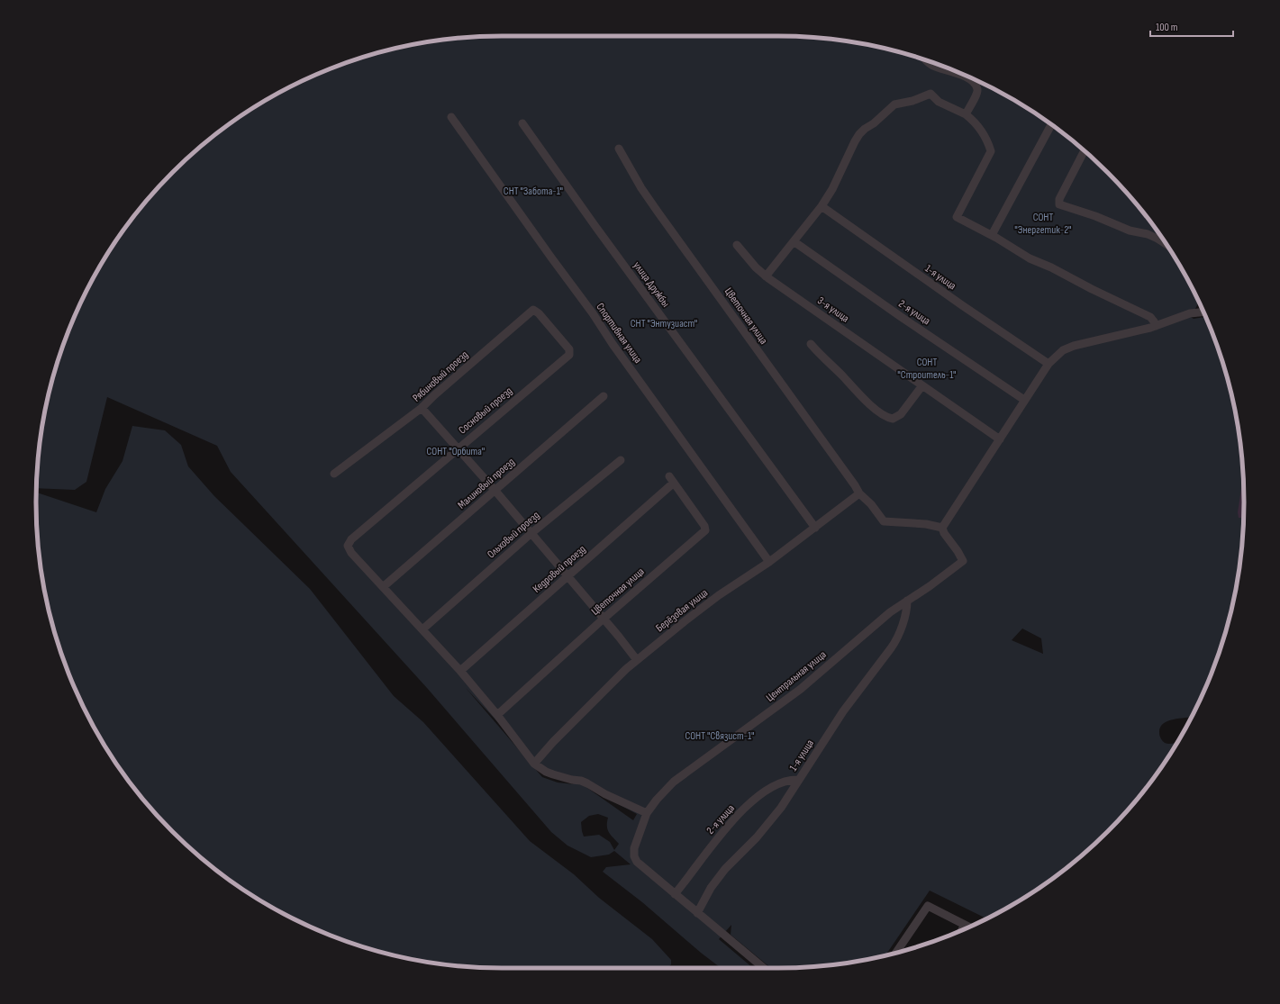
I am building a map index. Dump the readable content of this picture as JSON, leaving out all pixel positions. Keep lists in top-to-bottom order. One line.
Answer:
{"streets":{"street":["1-я улица","улица Дружбы","3-я улица","2-я улица","Цветочная улица","Спортивная улица","Рябиновый проезд","Сосновый проезд","Малиновый проезд","Ольховый проезд","Кедровый проезд","Берёзовая улица","Центральная улица"]},"crossings":[["1-я улица","2-я улица"],["1-я улица","Центральная улица"],["улица Дружбы","Берёзовая улица"],["2-я улица","Центральная улица"],["Цветочная улица","Кедровый проезд"],["Цветочная улица","Берёзовая улица"],["Цветочная улица","Центральная улица"],["Спортивная улица","Берёзовая улица"],["Рябиновый проезд","Сосновый проезд"],["Сосновый проезд","Малиновый проезд"]],"parks":["СНТ \"Забота-1\"","СОНТ \"Энергетик-2\"","СНТ \"Энтузиаст\"","СОНТ \"Строитель-1\"","СОНТ \"Орбита\"","СОНТ \"Связист-1\""],"scale_bar":"100 m"}
